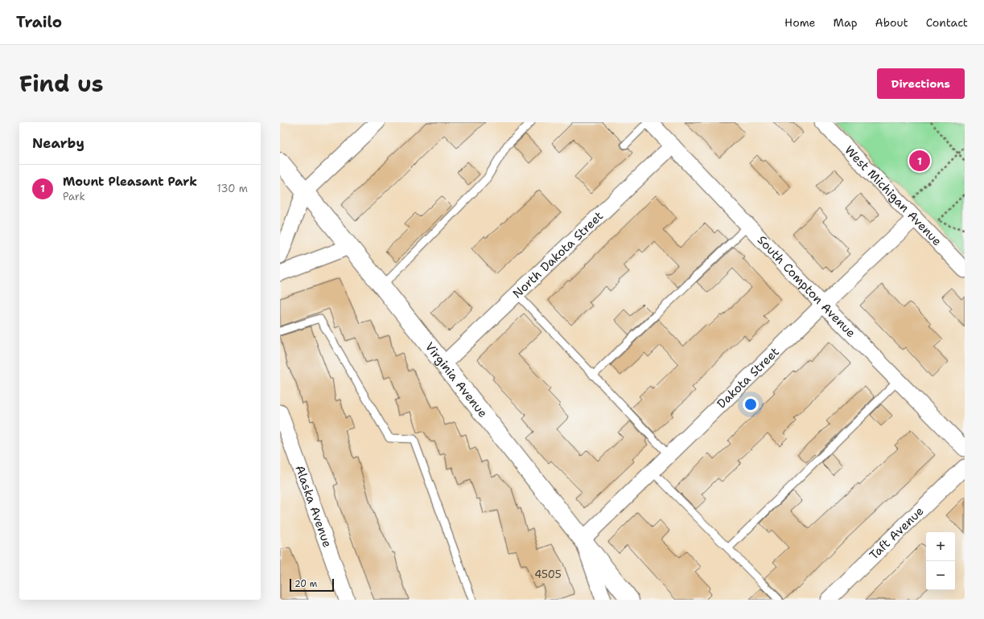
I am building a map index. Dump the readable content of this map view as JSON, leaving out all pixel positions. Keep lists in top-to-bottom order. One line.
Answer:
{"streets":{"street":["West Michigan Avenue","North Dakota Street","South Compton Avenue","Dakota Street","Virginia Avenue","Alaska Avenue","Taft Avenue"]},"crossings":[["West Michigan Avenue","Dakota Street"],["North Dakota Street","South Compton Avenue"],["North Dakota Street","Virginia Avenue"],["South Compton Avenue","Dakota Street"],["Dakota Street","Virginia Avenue"]],"house_numbers":["4505"],"scale_bar":"20 m","page":{"header":"Trailo","nav":["Home","Map","About","Contact"],"title":"Find us","buttons":"Directions","heading":"Nearby","pins":"1","list":[{"mark":"1","name":"Mount Pleasant Park","note":"Park","value":"130 m"}],"map_buttons":["+","−"],"scale":"20 m"}}
